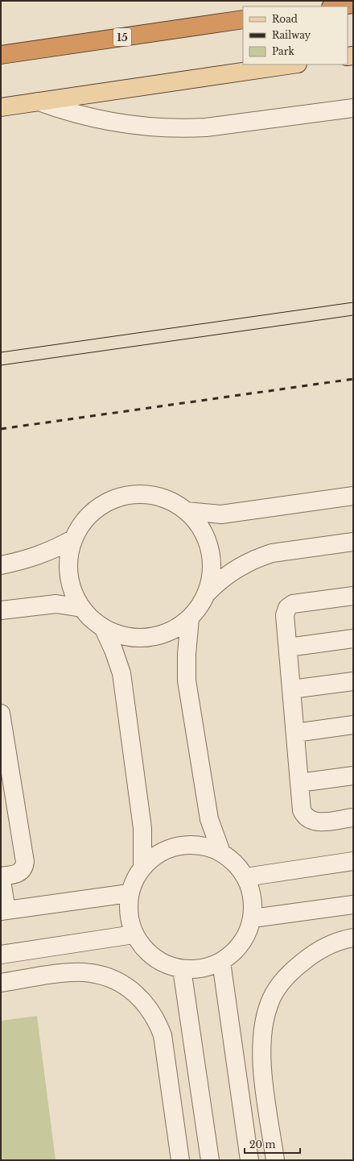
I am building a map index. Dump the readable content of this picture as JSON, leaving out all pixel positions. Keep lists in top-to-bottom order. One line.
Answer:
{"streets":{"highway":["15"]},"legend":["Road","Railway","Park"],"scale_bar":"20 m"}
